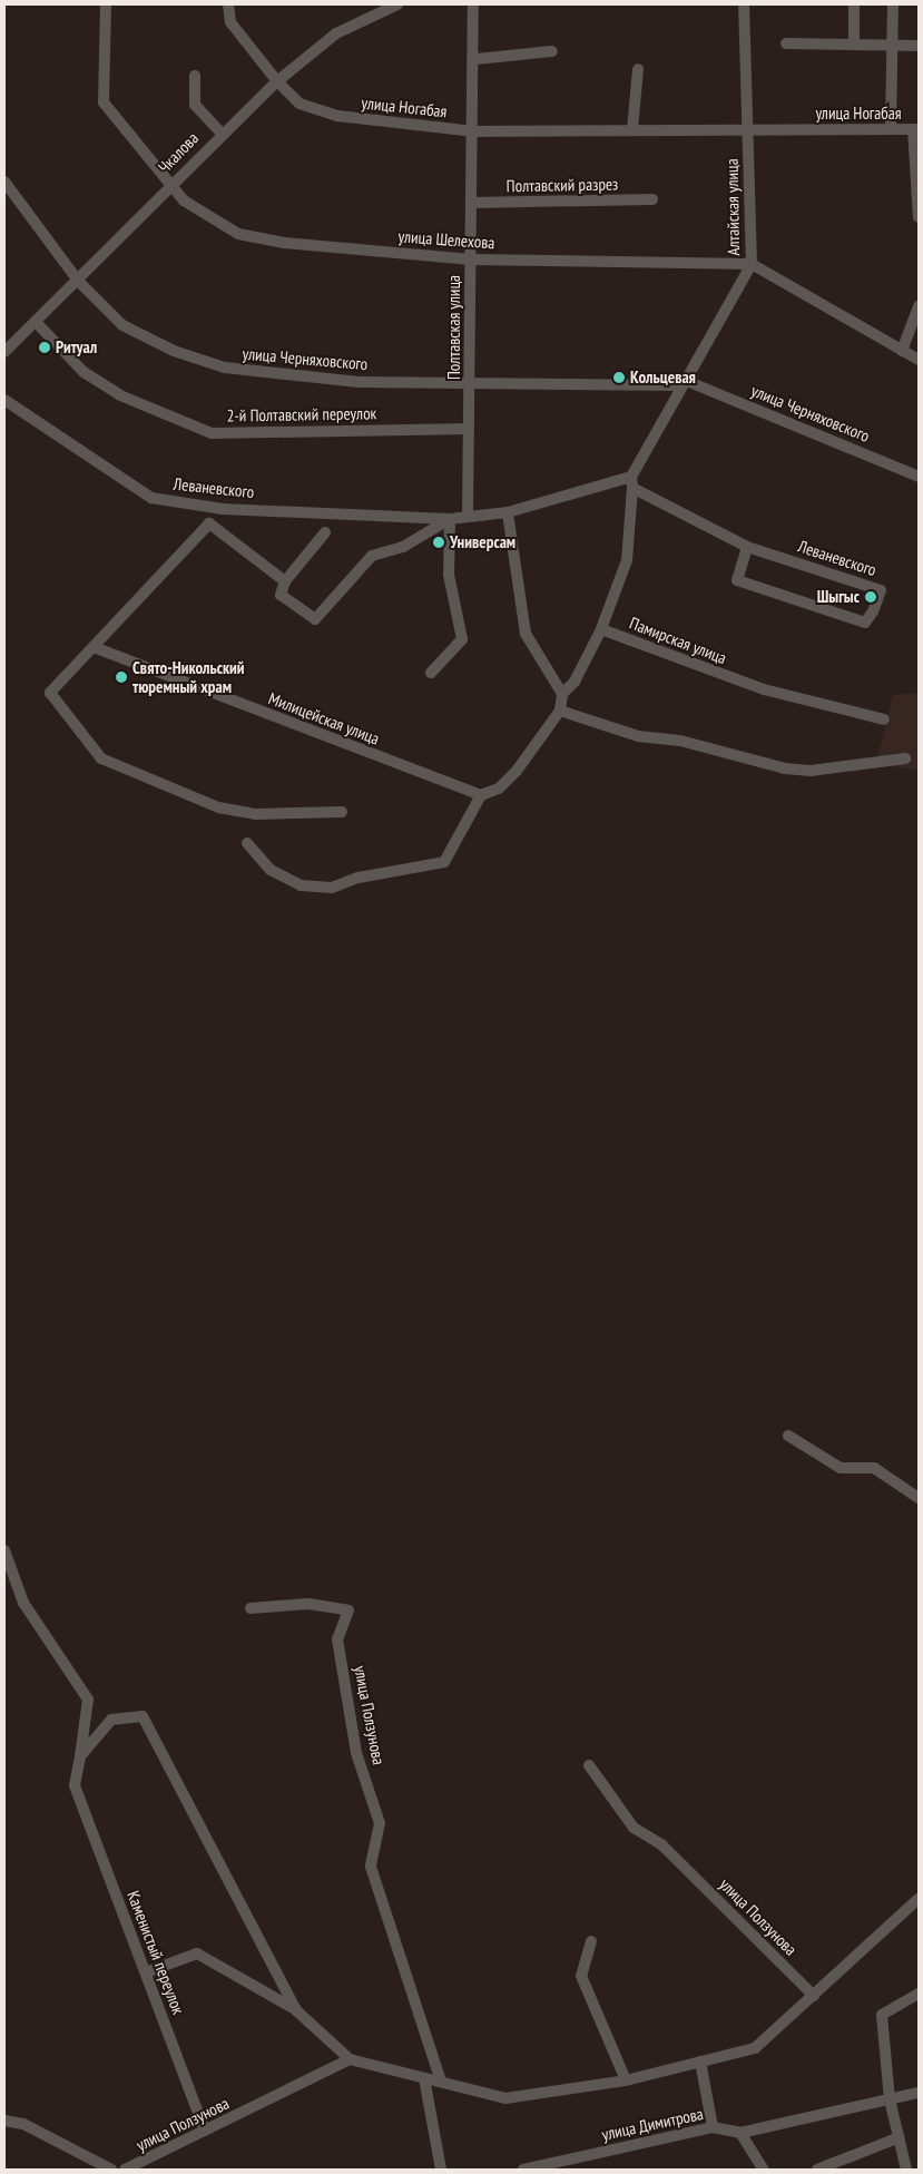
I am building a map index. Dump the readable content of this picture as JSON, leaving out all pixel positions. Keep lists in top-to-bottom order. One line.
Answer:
{"streets":{"street":["улица Ногабая","Чкалова","Полтавский разрез","Алтайская улица","улица Шелехова","Полтавская улица","улица Черняховского","2-й Полтавский переулок","Леваневского","Памирская улица","Милицейская улица","улица Ползунова","Каменистый переулок","улица Димитрова"]},"crossings":[["улица Ногабая","Чкалова"],["улица Ногабая","Алтайская улица"],["улица Ногабая","Полтавская улица"],["Чкалова","улица Шелехова"],["Чкалова","улица Черняховского"],["Чкалова","2-й Полтавский переулок"],["Полтавский разрез","Полтавская улица"],["Алтайская улица","улица Шелехова"],["Алтайская улица","улица Черняховского"],["Алтайская улица","Леваневского"],["Алтайская улица","Памирская улица"],["улица Шелехова","Полтавская улица"],["Полтавская улица","улица Черняховского"],["Полтавская улица","2-й Полтавский переулок"],["Полтавская улица","Леваневского"],["Леваневского","Памирская улица"],["улица Ползунова","Каменистый переулок"]],"places":["Ритуал","Кольцевая","Универсам","Шыгыс","Свято-Никольский тюремный храм"]}
